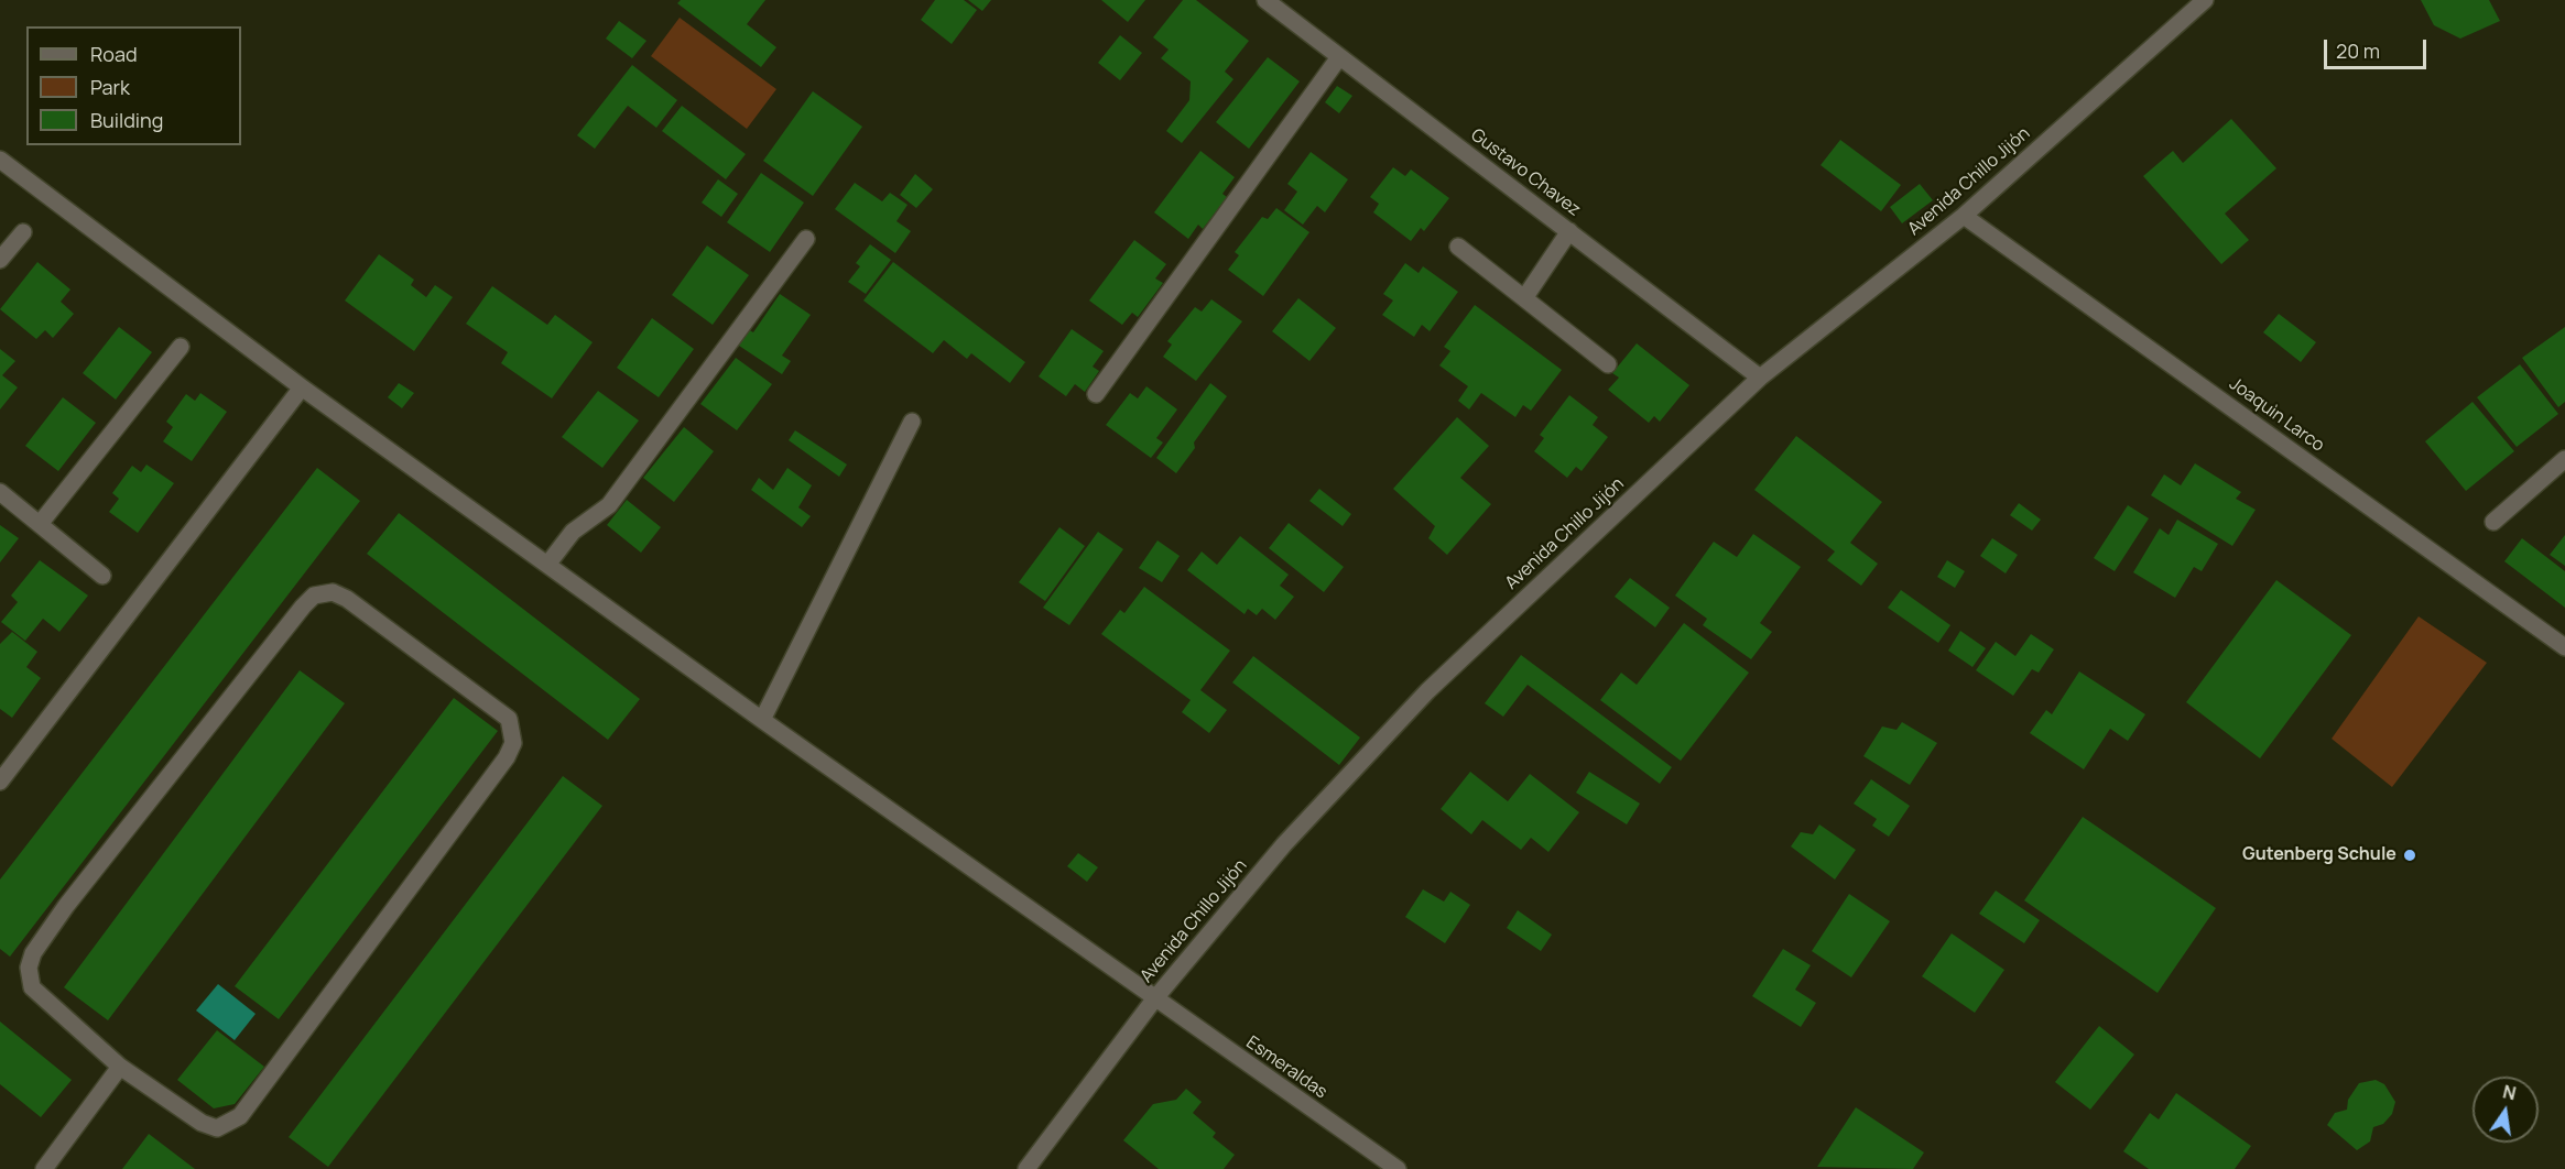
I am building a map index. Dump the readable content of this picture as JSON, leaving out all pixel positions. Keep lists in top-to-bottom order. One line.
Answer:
{"streets":{"street":["Gustavo Chavez","Avenida Chillo Jijón","Joaquìn Larco","Esmeraldas"]},"crossings":[["Gustavo Chavez","Avenida Chillo Jijón"],["Avenida Chillo Jijón","Joaquìn Larco"],["Avenida Chillo Jijón","Esmeraldas"]],"places":["Gutenberg Schule"],"legend":["Road","Park","Building"],"scale_bar":"20 m","north":"top"}
